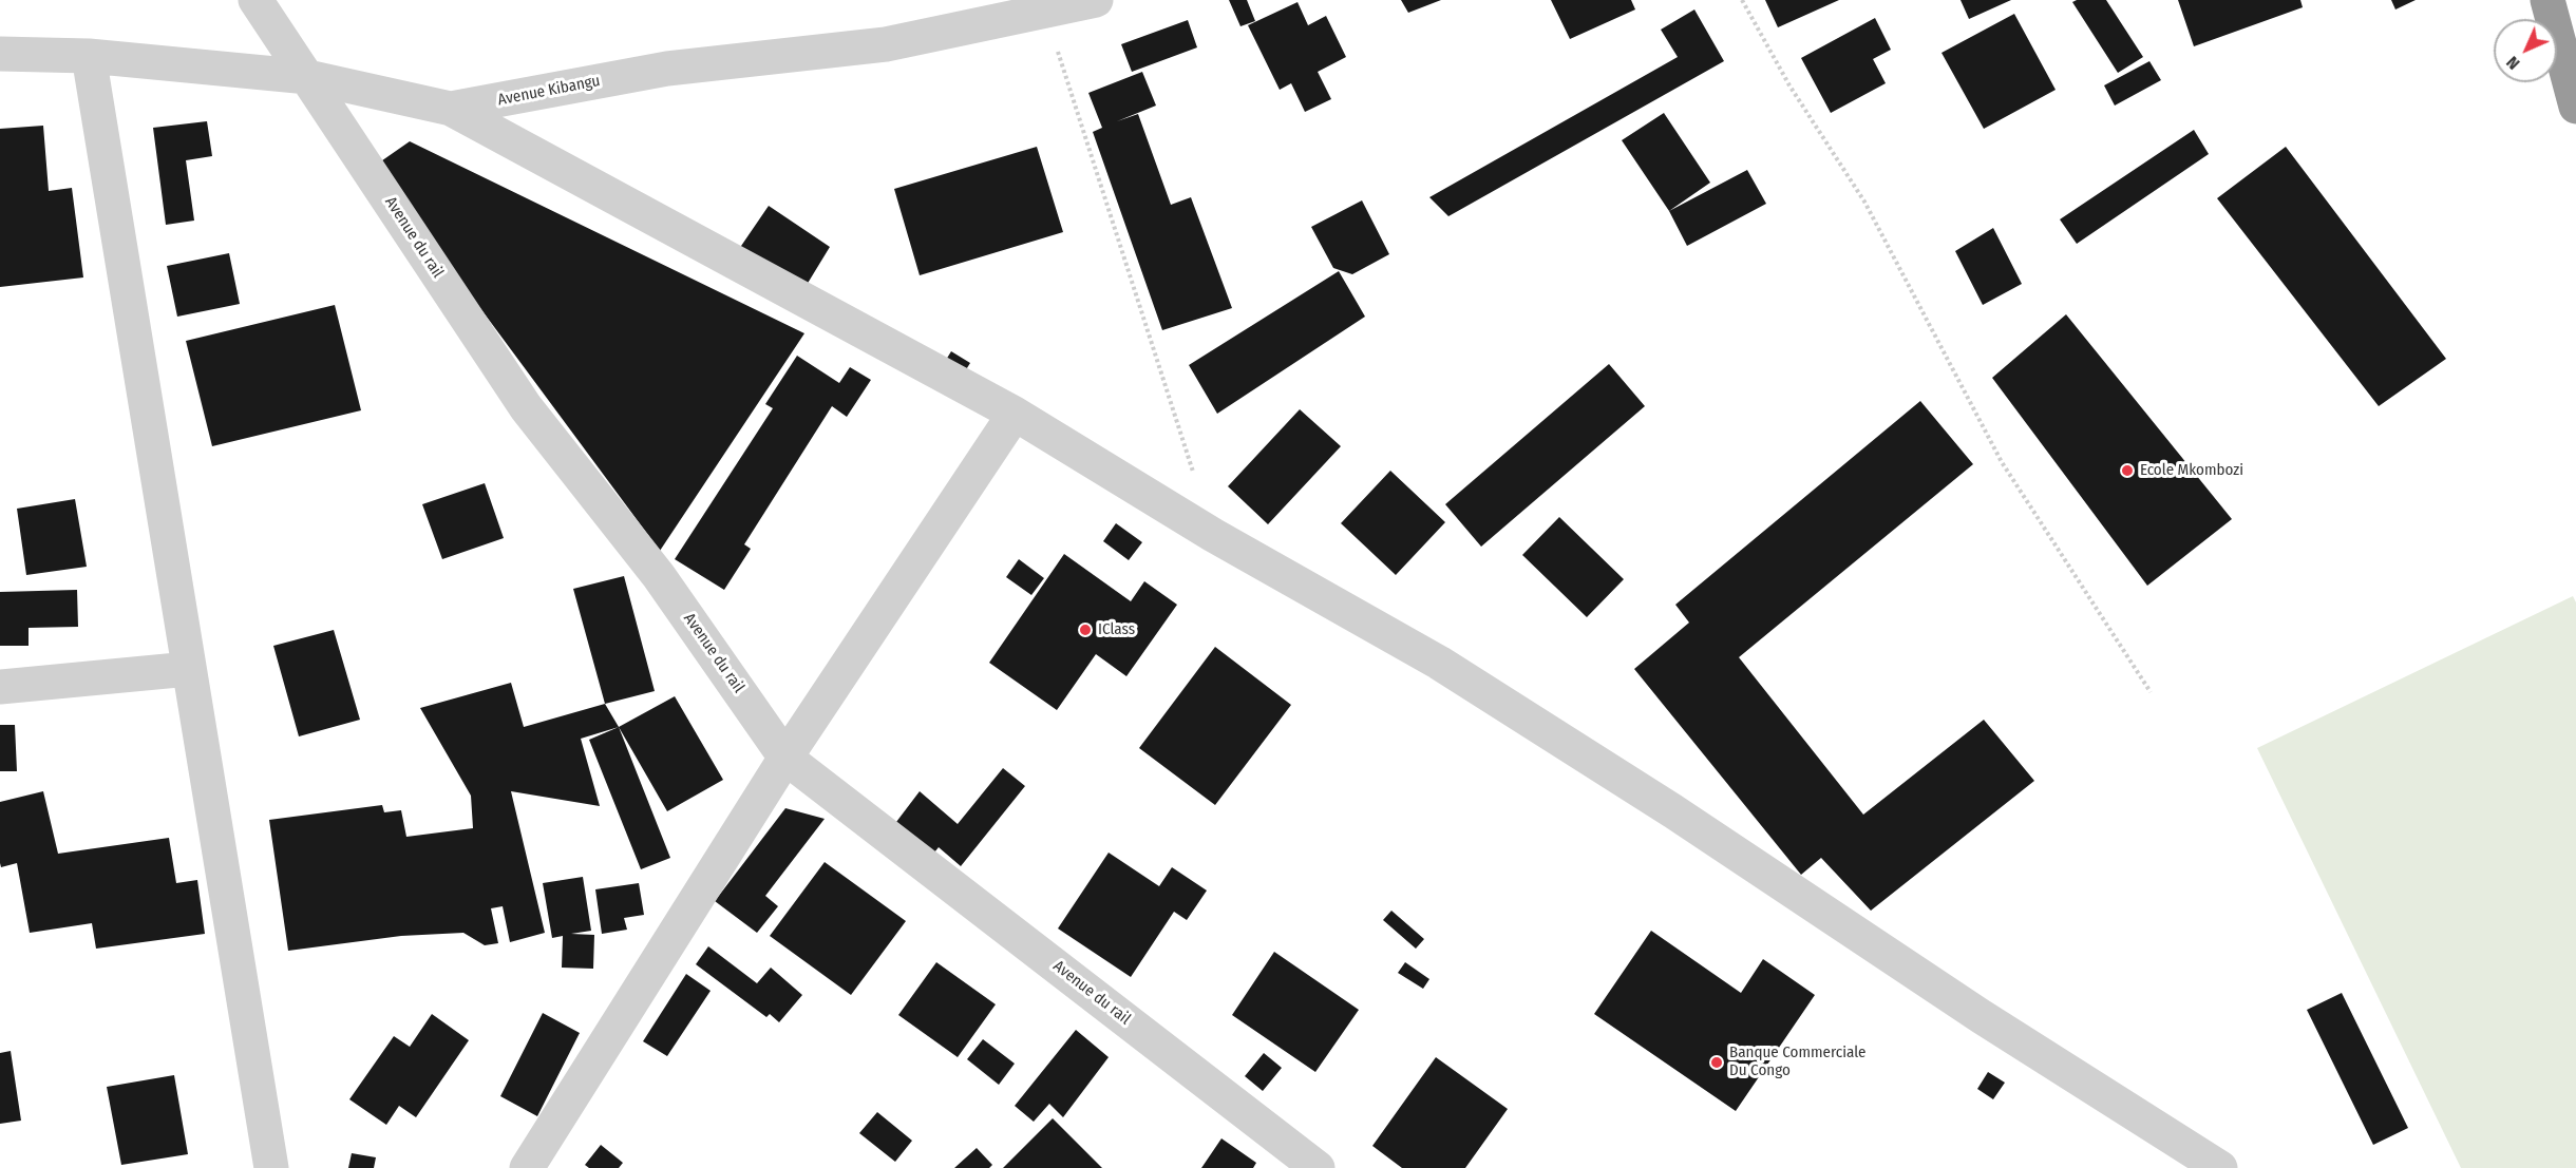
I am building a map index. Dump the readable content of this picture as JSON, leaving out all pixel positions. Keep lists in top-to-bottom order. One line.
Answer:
{"streets":{"street":["Avenue Kibangu","Avenue du rail"]},"crossings":[["Avenue Kibangu","Avenue du rail"]],"places":["Ecole Mkombozi","IClass","Banque Commerciale Du Congo"],"north":"bottom left"}
